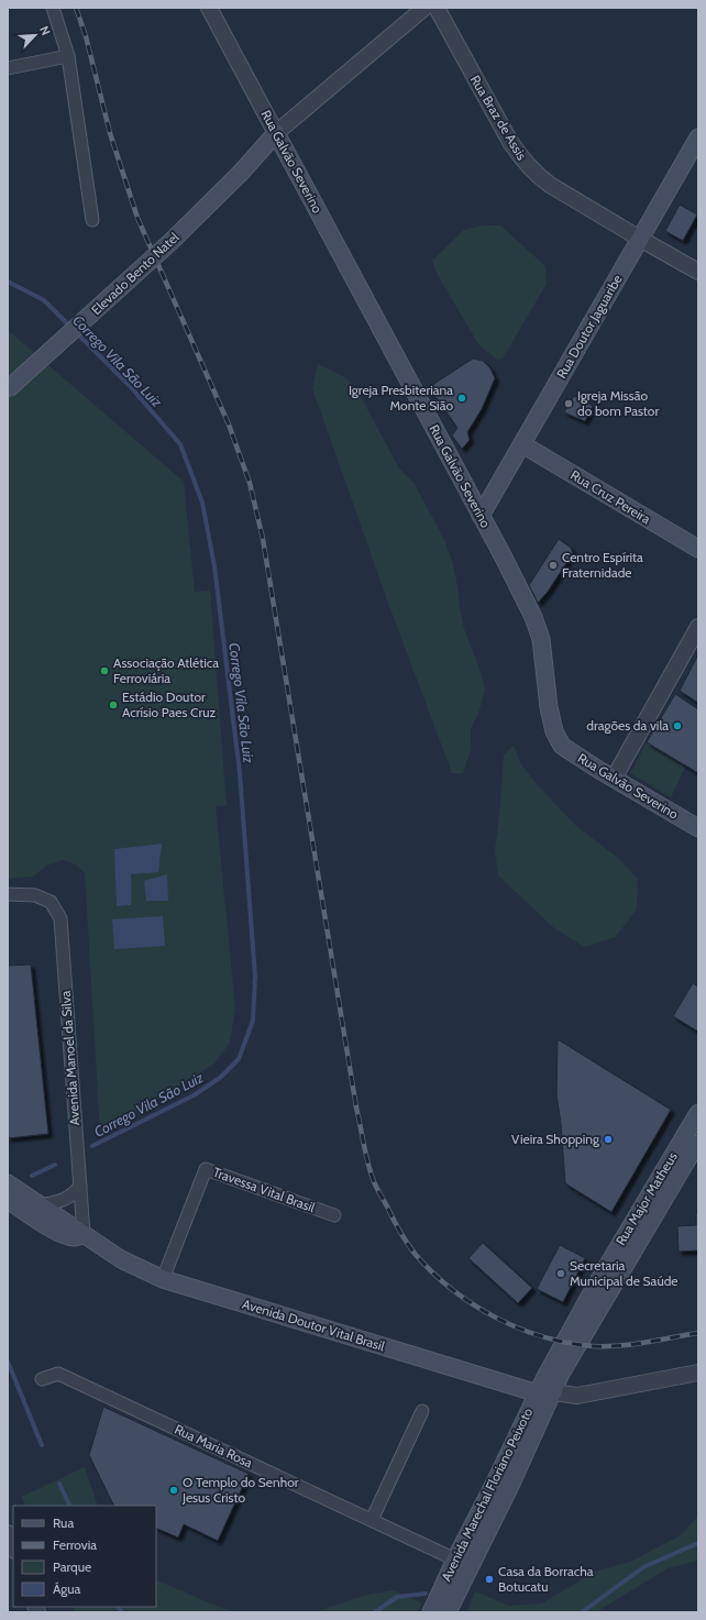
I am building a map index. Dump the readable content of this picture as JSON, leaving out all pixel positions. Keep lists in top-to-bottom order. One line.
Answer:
{"streets":{"main road":["Rua Galvão Severino","Elevado Bento Natel","Rua Doutor Jaguaribe","Rua Cruz Pereira","Rua Major Matheus","Avenida Doutor Vital Brasil","Avenida Marechal Floriano Peixoto"],"street":["Rua Braz de Assis","Avenida Manoel da Silva","Travessa Vital Brasil","Rua Maria Rosa"]},"crossings":[["Rua Braz de Assis","Rua Doutor Jaguaribe"],["Rua Galvão Severino","Elevado Bento Natel"],["Rua Galvão Severino","Rua Doutor Jaguaribe"],["Rua Doutor Jaguaribe","Rua Cruz Pereira"],["Avenida Manoel da Silva","Avenida Doutor Vital Brasil"],["Travessa Vital Brasil","Avenida Doutor Vital Brasil"],["Rua Major Matheus","Avenida Doutor Vital Brasil"],["Rua Major Matheus","Avenida Marechal Floriano Peixoto"],["Avenida Doutor Vital Brasil","Avenida Marechal Floriano Peixoto"],["Rua Maria Rosa","Avenida Marechal Floriano Peixoto"]],"water":["Corrego Vila São Luiz"],"places":["Igreja Presbiteriana Monte Sião","Igreja Missão do bom Pastor","Centro Espírita Fraternidade","Associação Atlética Ferroviária","Estádio Doutor Acrísio Paes Cruz","dragões da vila","Vieira Shopping","Secretaria Municipal de Saúde","O Templo do Senhor Jesus Cristo","Casa da Borracha Botucatu"],"legend":["Rua","Ferrovia","Parque","Água"],"north":"top right"}
